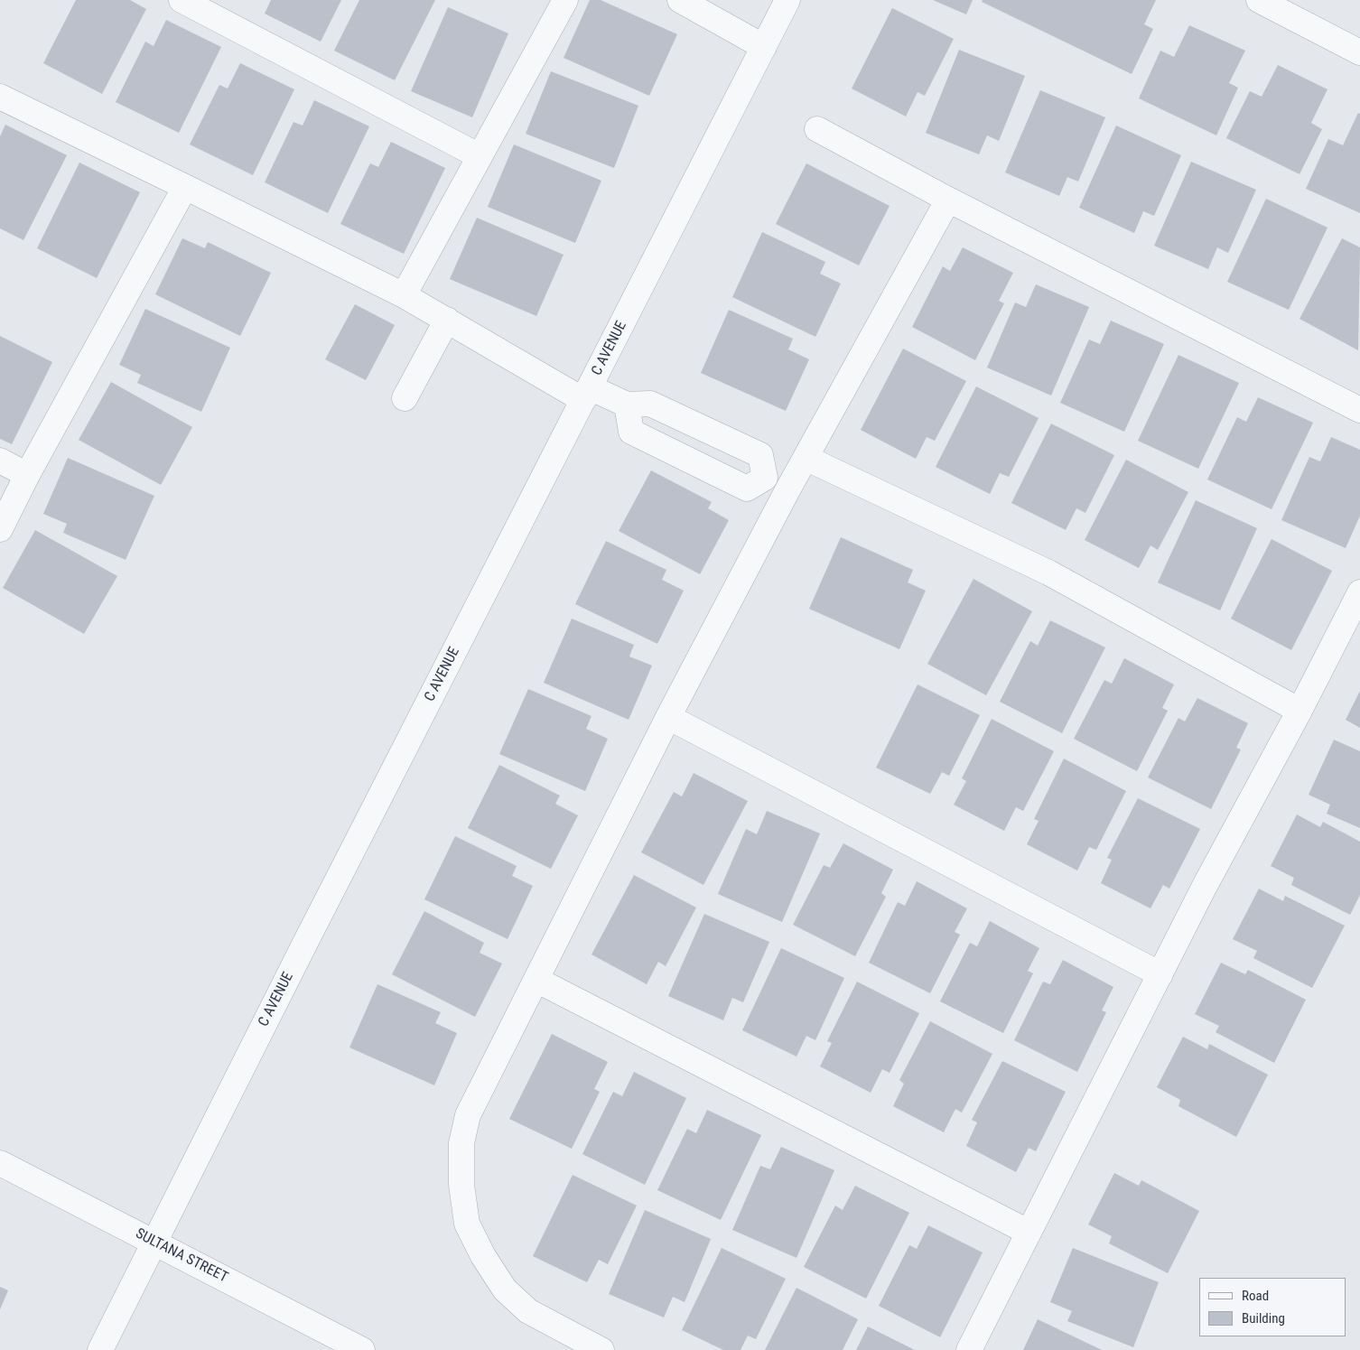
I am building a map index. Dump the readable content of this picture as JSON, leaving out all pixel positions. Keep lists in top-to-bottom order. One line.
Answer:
{"streets":{"street":["C AVENUE","SULTANA STREET"]},"crossings":[["C AVENUE","SULTANA STREET"]],"legend":["Road","Building"]}
